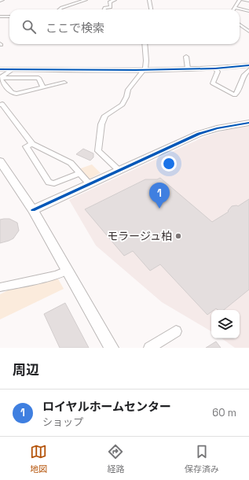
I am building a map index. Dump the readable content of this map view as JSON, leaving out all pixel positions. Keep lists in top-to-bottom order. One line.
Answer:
{"places":["モラージュ柏"],"page":{"search":"ここで検索","pins":"1","heading":"周辺","list":[{"mark":"1","name":"ロイヤルホームセンター","note":"ショップ","value":"60 m"}],"nav":["地図","経路","保存済み"]}}
